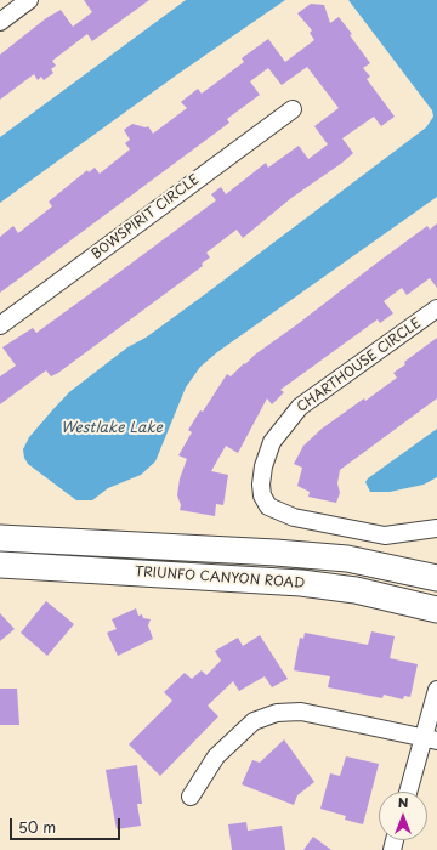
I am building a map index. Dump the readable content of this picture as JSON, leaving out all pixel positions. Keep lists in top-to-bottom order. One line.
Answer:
{"streets":{"street":["BOWSPIRIT CIRCLE","CHARTHOUSE CIRCLE","TRIUNFO CANYON ROAD"]},"water":["Westlake Lake"],"scale_bar":"50 m","north":"top"}
